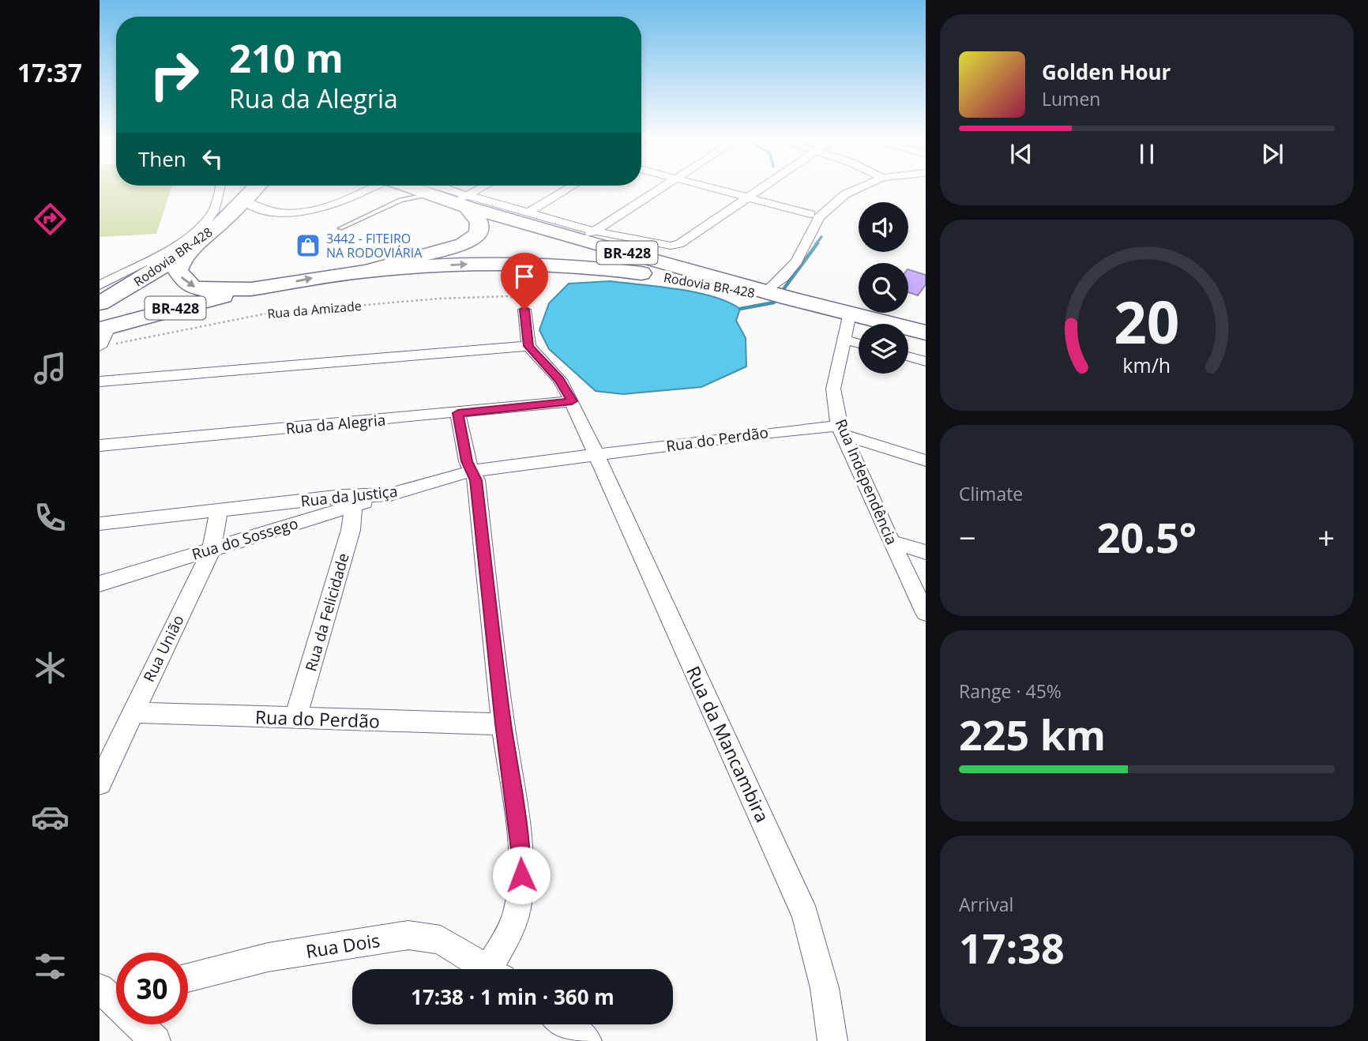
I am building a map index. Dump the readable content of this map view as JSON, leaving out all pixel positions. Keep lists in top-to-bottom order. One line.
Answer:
{"streets":{"highway":["BR-428","Rodovia BR-428"],"street":["Rua da Alegria","Rua do Perdão","Rua Independência","Rua da Justiça","Rua do Sossego","Rua da Felicidade","Rua União","Rua da Mancambira","Rua Dois"],"path":["Rua da Amizade"]},"crossings":[["BR-428","Rodovia BR-428"],["BR-428","Rua da Amizade"],["Rodovia BR-428","Rua Independência"],["Rua do Perdão","Rua Independência"],["Rua do Perdão","Rua da Justiça"],["Rua do Perdão","Rua da Felicidade"],["Rua do Perdão","Rua União"],["Rua do Perdão","Rua da Mancambira"],["Rua da Justiça","Rua do Sossego"],["Rua da Justiça","Rua União"],["Rua da Justiça","Rua da Mancambira"],["Rua do Sossego","Rua da Felicidade"],["Rua do Sossego","Rua União"]],"places":{"shop":["3442 - FITEIRO NA RODOVIÁRIA"]},"page":{"tabs":"17:37","turn":["210 m","Rua da Alegria"],"song":["Golden Hour","Lumen"],"then":"Then","tile":["Climate",["Range · 45%","225 km"],["Arrival","17:38"]],"heat":["−","20.5°","+"],"limit":"30","trip":"17:38 · 1 min · 360 m","gauge":["20","km/h"]}}
